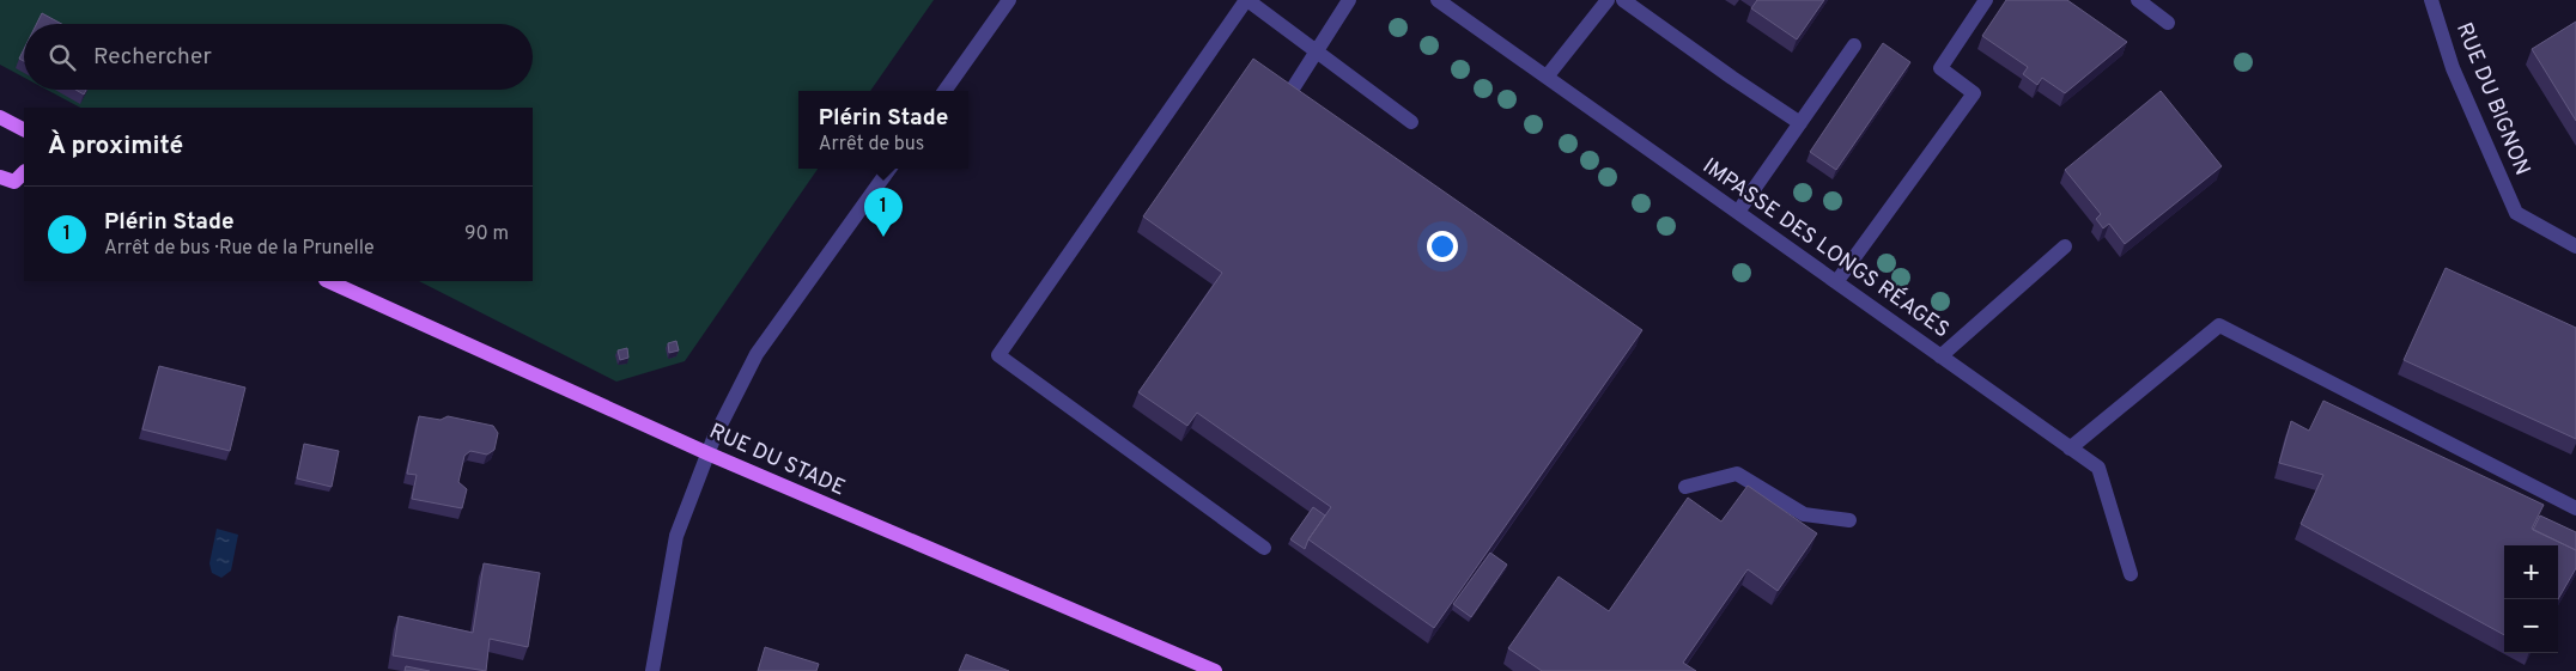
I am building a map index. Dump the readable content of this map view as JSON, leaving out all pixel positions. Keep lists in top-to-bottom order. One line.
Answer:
{"streets":{"main road":["RUE DU STADE"],"street":["RUE DU BIGNON","IMPASSE DES LONGS RÉAGES"]},"page":{"search":"Rechercher","popup":["Plérin Stade","Arrêt de bus"],"heading":"À proximité","list":[{"mark":"1","name":"Plérin Stade","note":"Arrêt de bus · Rue de la Prunelle","value":"90 m"}],"pins":"1","map_buttons":["+","−"]}}
